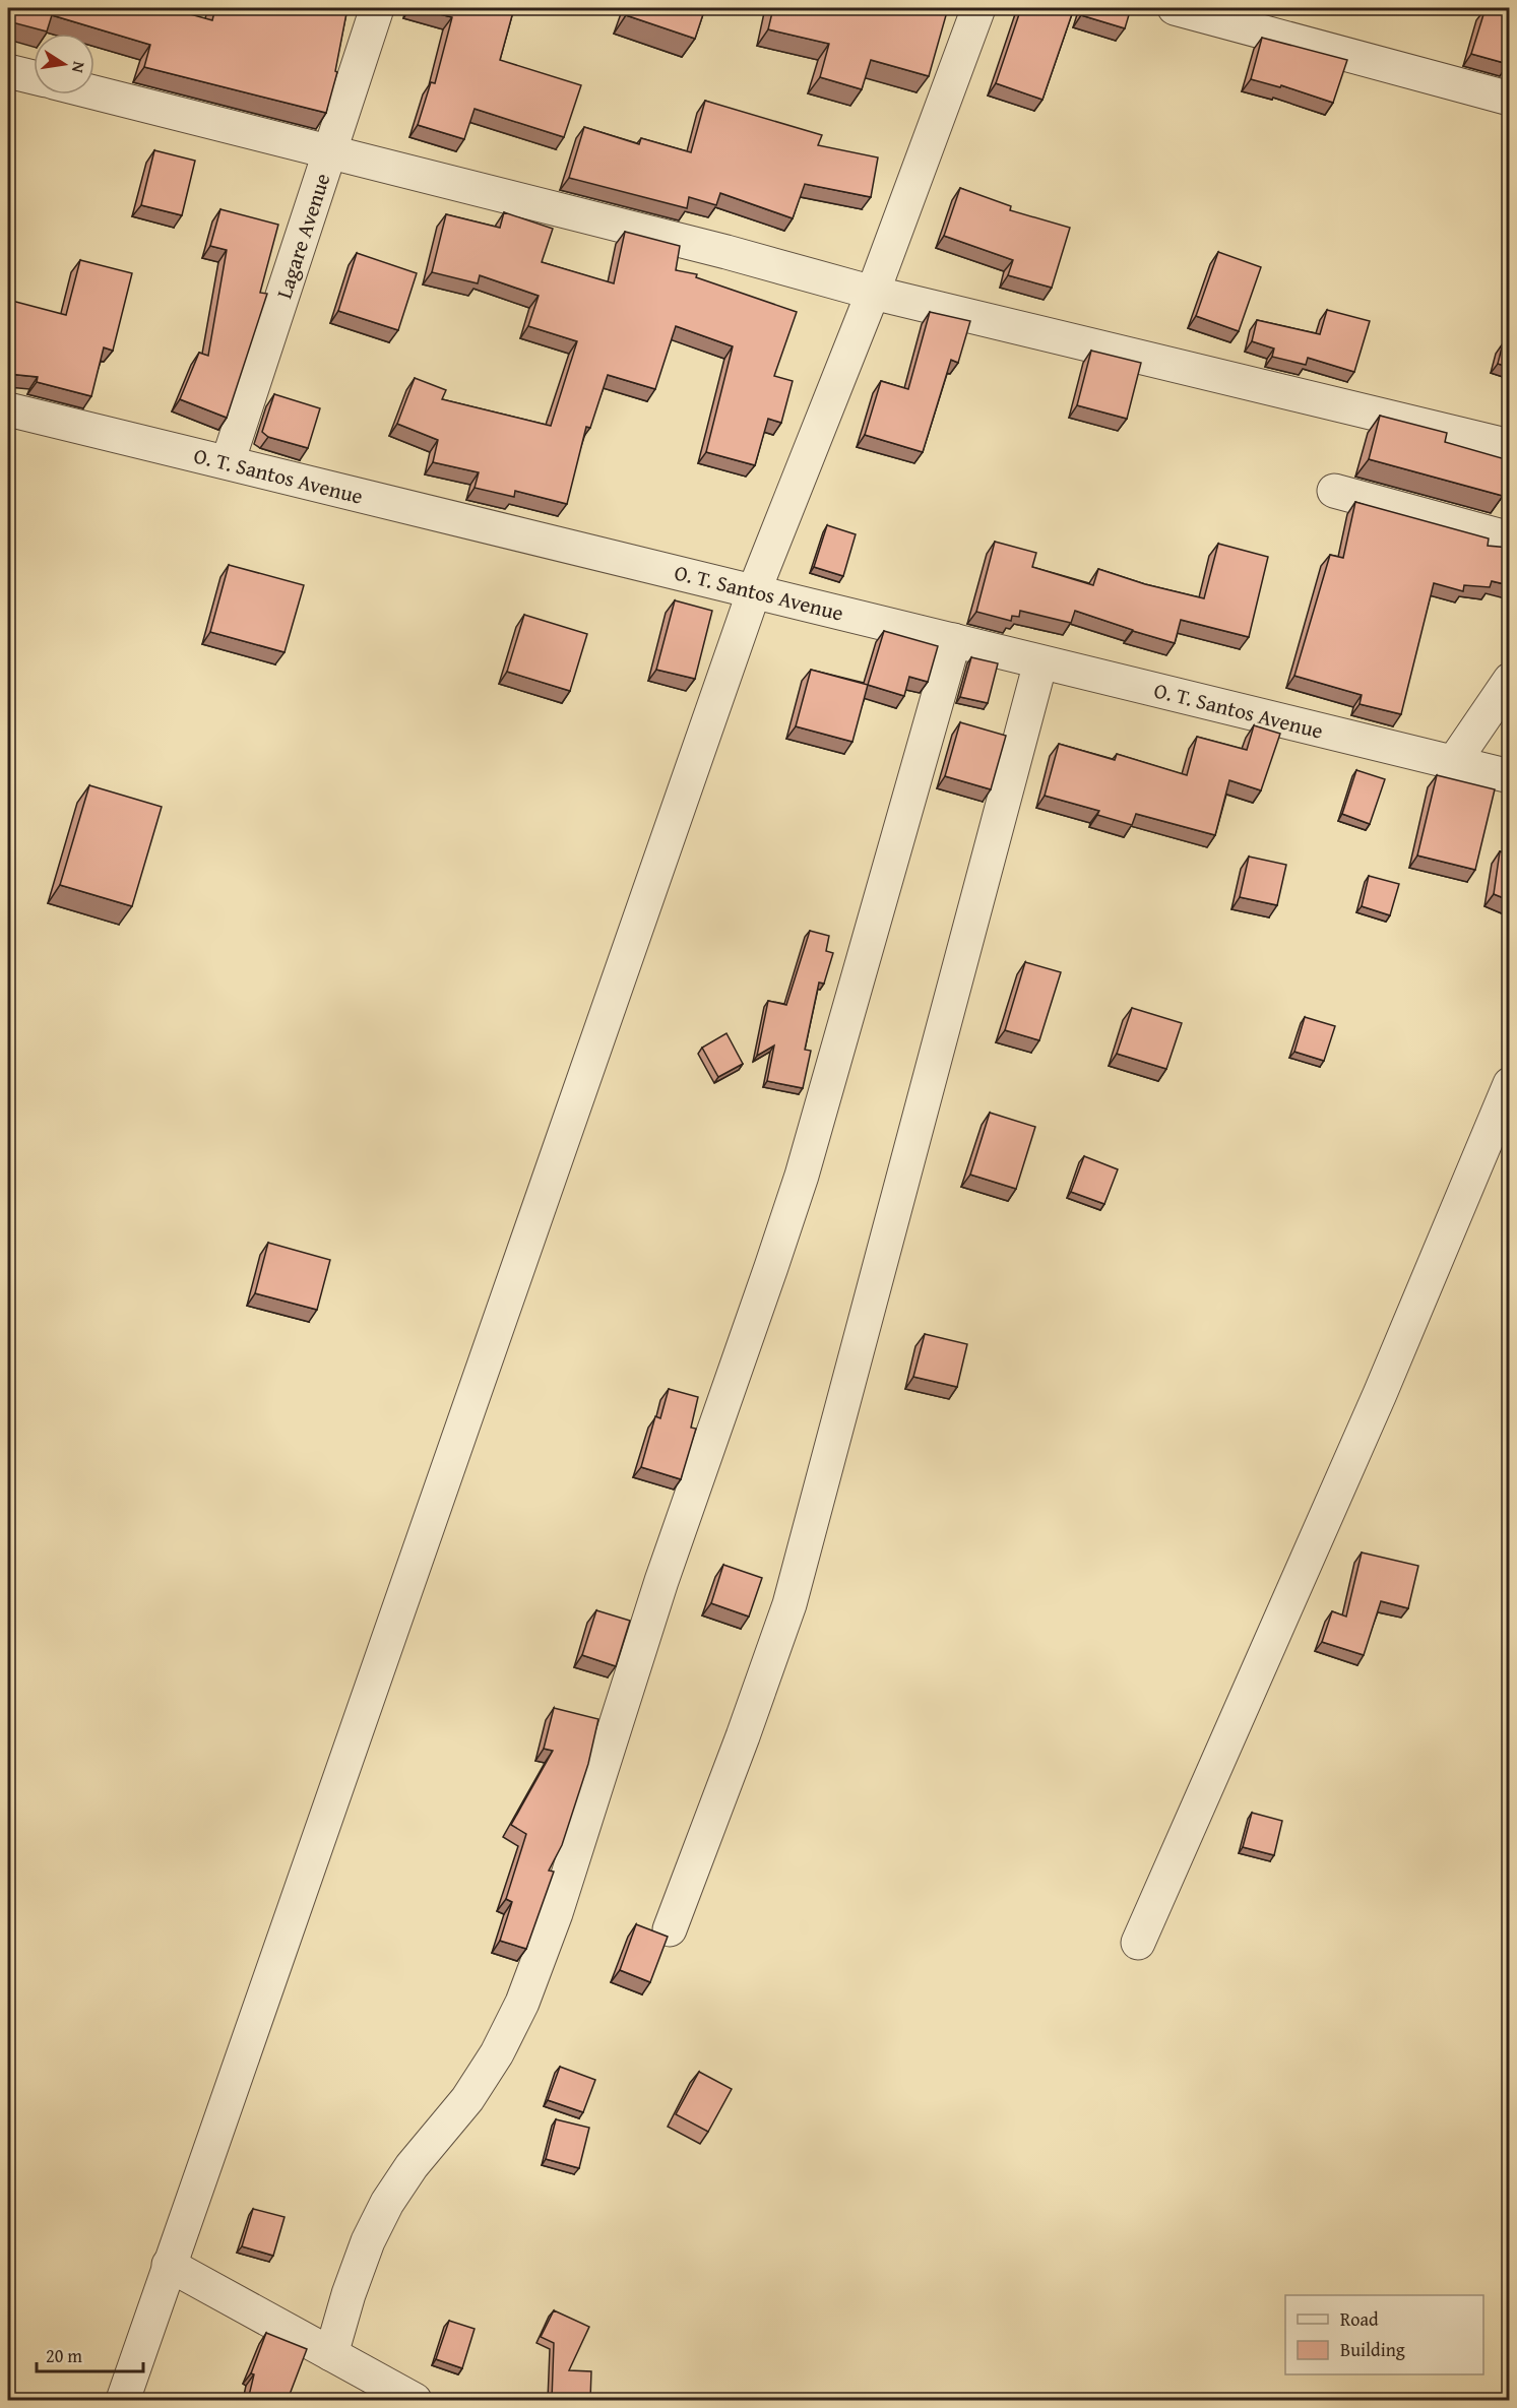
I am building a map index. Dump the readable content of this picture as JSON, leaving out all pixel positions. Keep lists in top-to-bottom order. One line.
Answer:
{"streets":{"street":["Lagare Avenue","O. T. Santos Avenue"]},"crossings":[["Lagare Avenue","O. T. Santos Avenue"]],"legend":["Road","Building"],"scale_bar":"20 m","north":"right"}
